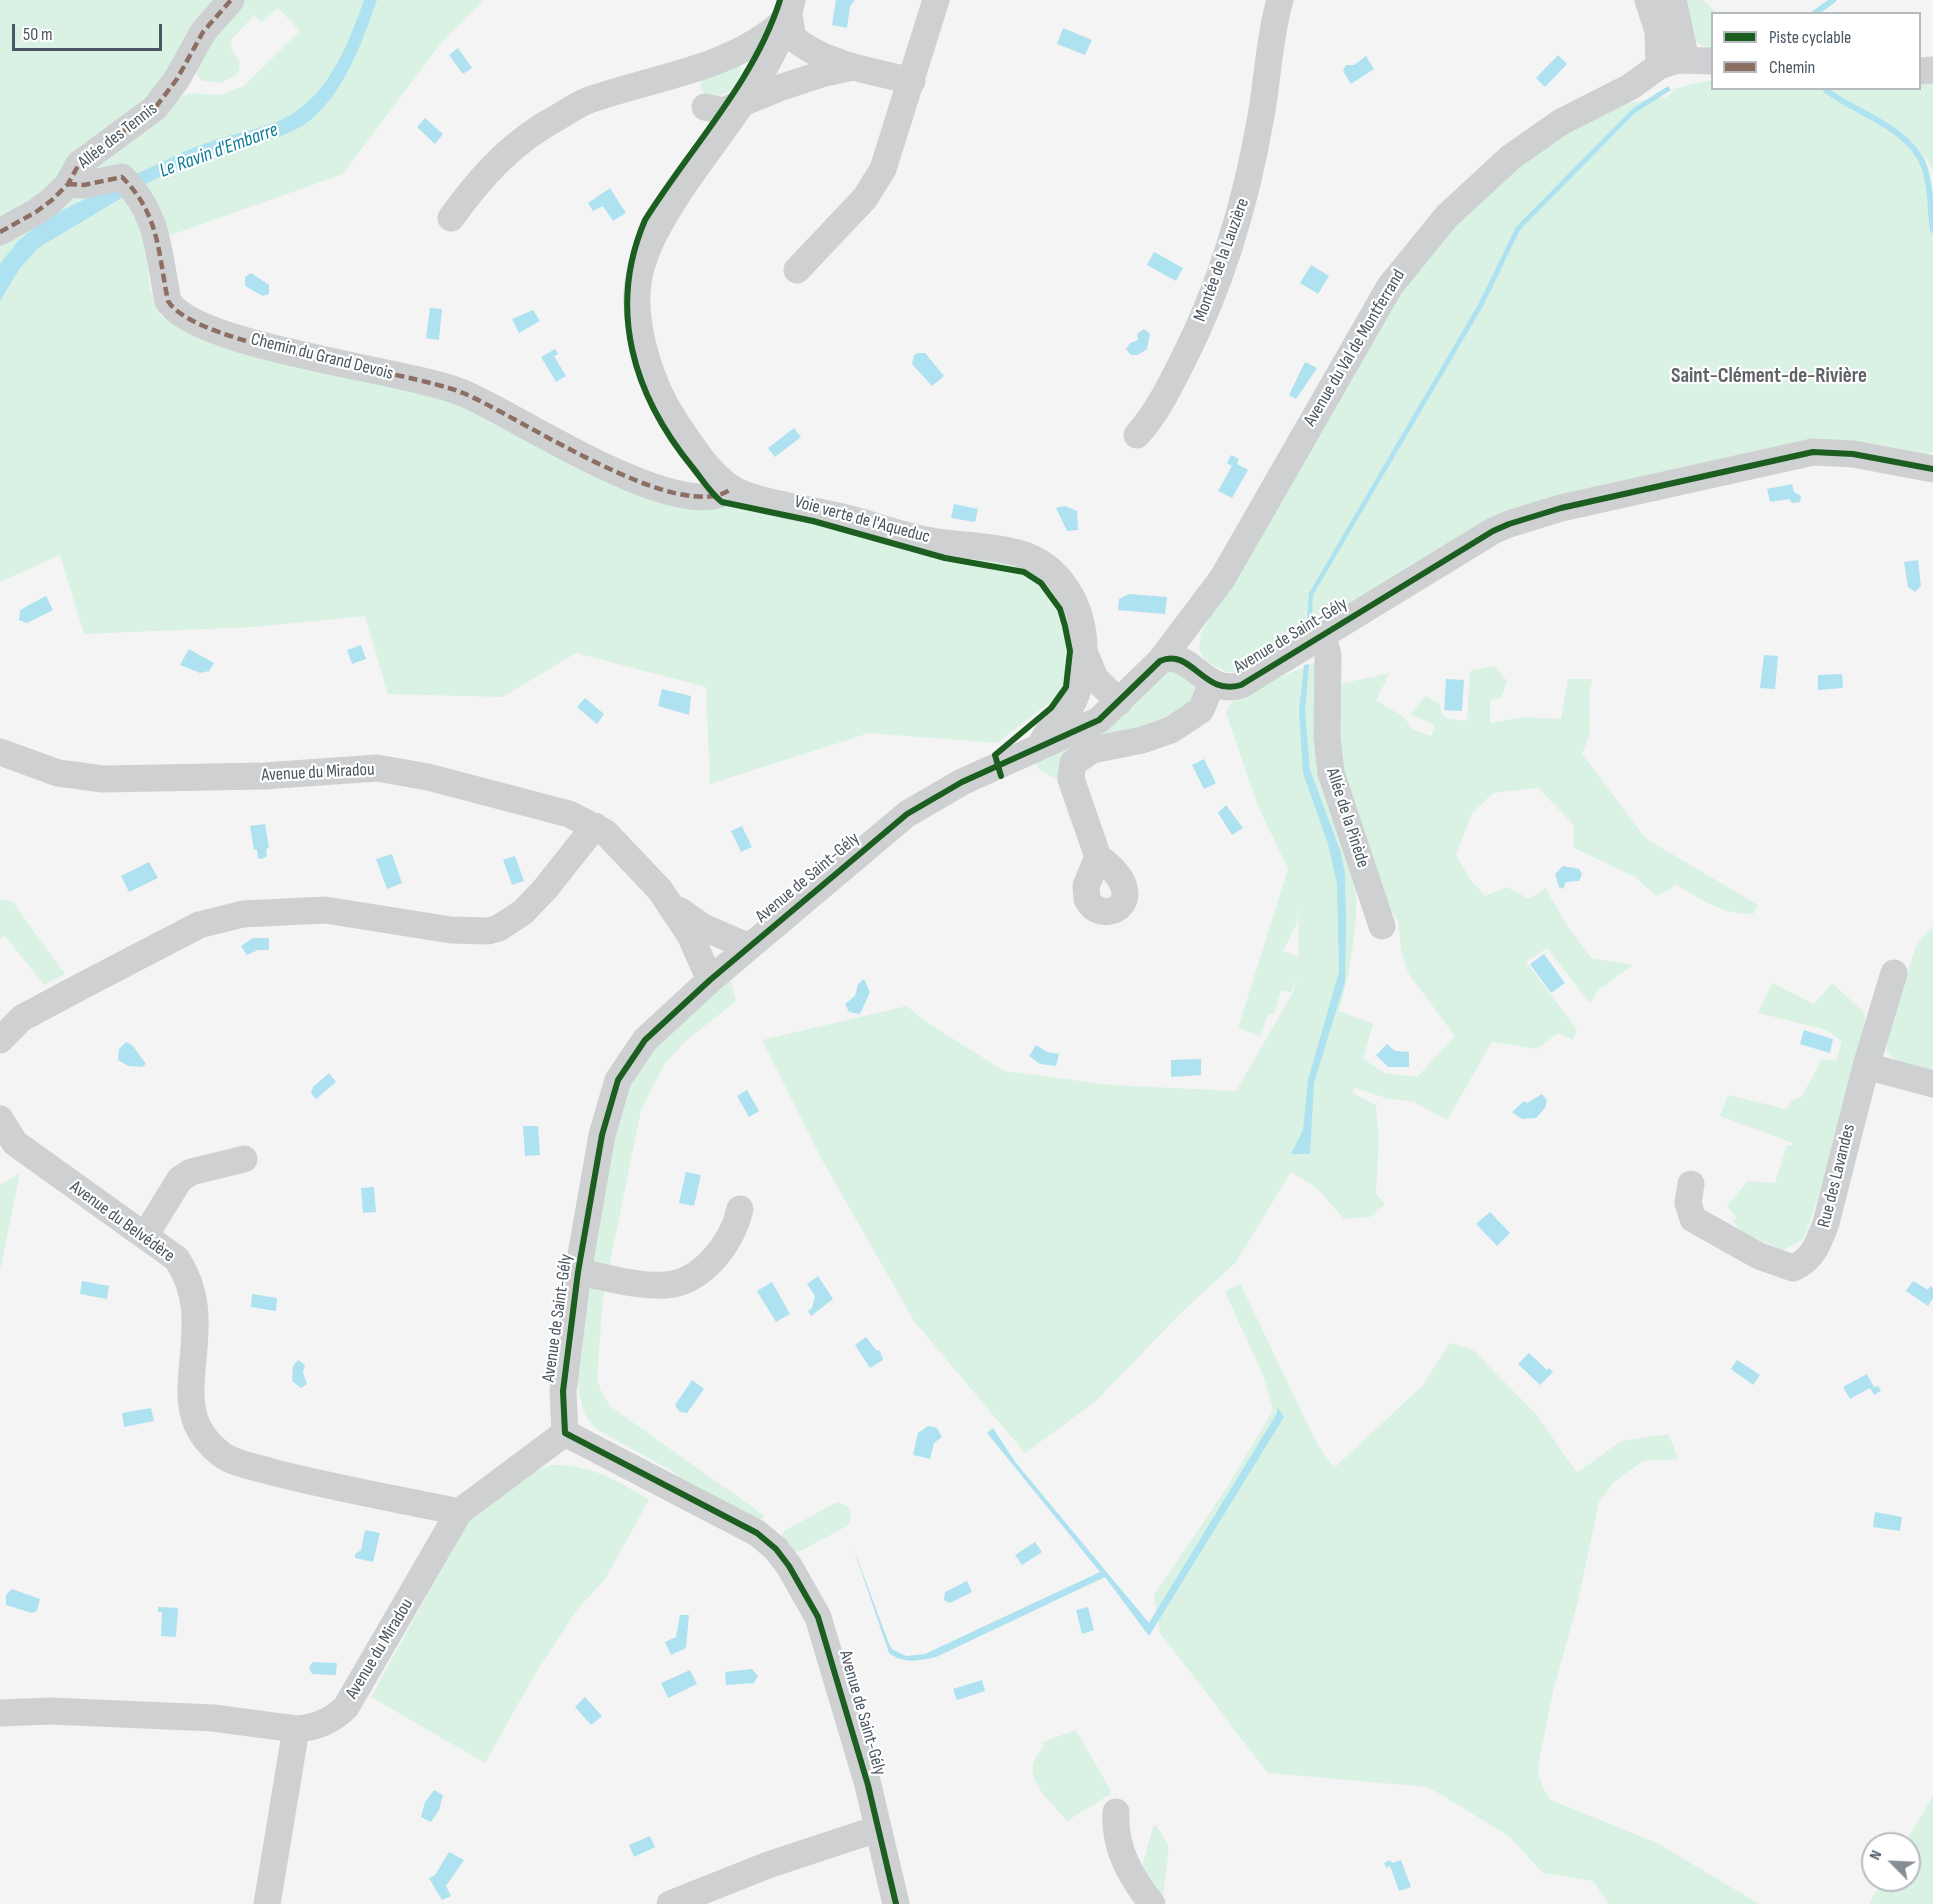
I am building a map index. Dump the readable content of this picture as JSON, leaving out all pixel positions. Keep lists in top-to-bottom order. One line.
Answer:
{"streets":{"street":["Allée des Tennis","Montée de la Lauzière","Avenue du Val de Montferrand","Chemin du Grand Devois","Avenue de Saint-Gély","Avenue du Miradou","Allée de la Pinède","Rue des Lavandes","Avenue du Belvédère"],"cycle path":["Voie verte de l'Aqueduc"]},"crossings":[["Allée des Tennis","Chemin du Grand Devois"],["Avenue du Val de Montferrand","Avenue de Saint-Gély"],["Avenue de Saint-Gély","Avenue du Miradou"],["Avenue de Saint-Gély","Allée de la Pinède"],["Avenue du Miradou","Avenue du Belvédère"]],"districts":["Saint-Clément-de-Rivière"],"water":["Le Ravin d'Embarre"],"legend":["Piste cyclable","Chemin"],"scale_bar":"50 m","north":"top left"}
